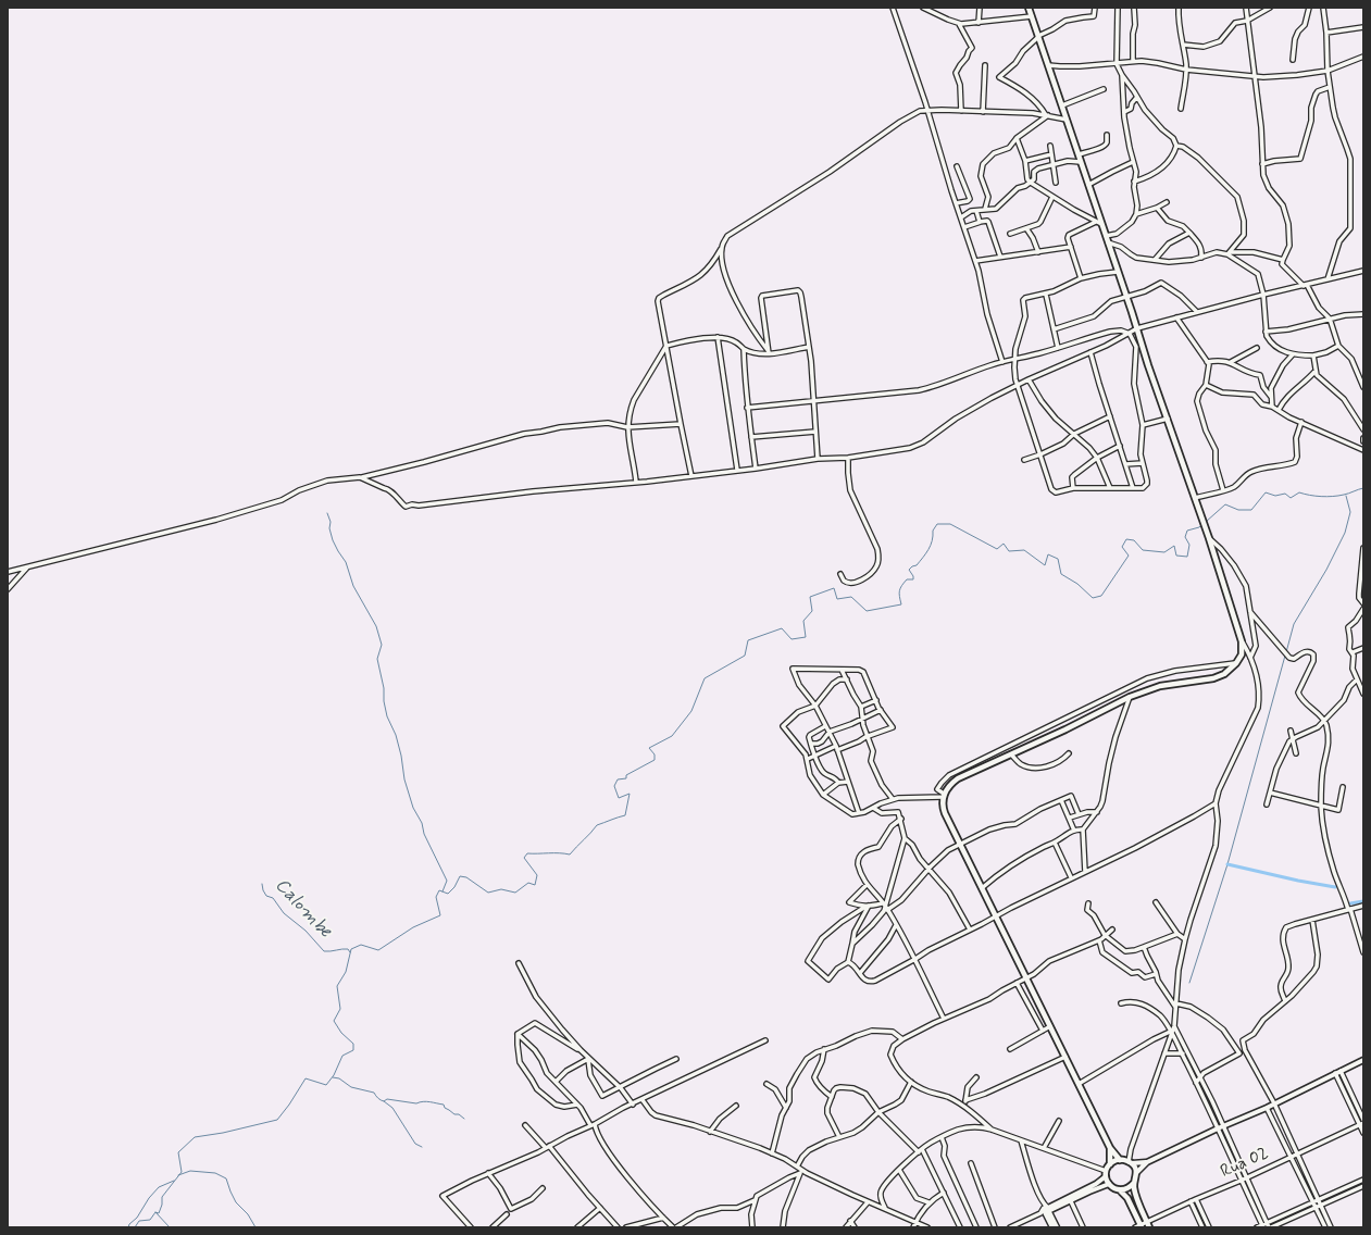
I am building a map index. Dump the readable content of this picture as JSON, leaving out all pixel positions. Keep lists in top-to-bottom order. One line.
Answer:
{"streets":{"street":["Rua 02"]},"water":["Calombe"]}
